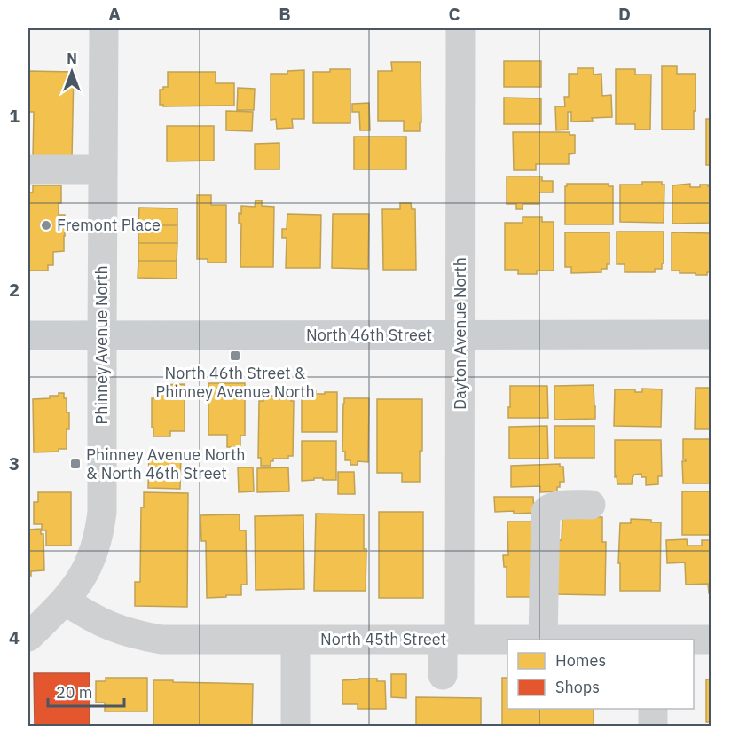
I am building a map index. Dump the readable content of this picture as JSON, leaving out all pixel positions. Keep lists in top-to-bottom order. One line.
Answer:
{"streets":{"main road":["North 46th Street"],"street":["Dayton Avenue North","Phinney Avenue North","North 45th Street"]},"crossings":[["Dayton Avenue North","North 46th Street"],["Dayton Avenue North","North 45th Street"],["North 46th Street","Phinney Avenue North"],["Phinney Avenue North","North 45th Street"]],"places":{"other":["Fremont Place"],"transit":["North 46th Street & Phinney Avenue North","Phinney Avenue North & North 46th Street"]},"legend":["Homes","Shops"],"scale_bar":"20 m","north":"top","grid":{"columns":["A","B","C","D"],"rows":["1","2","3","4"]}}
